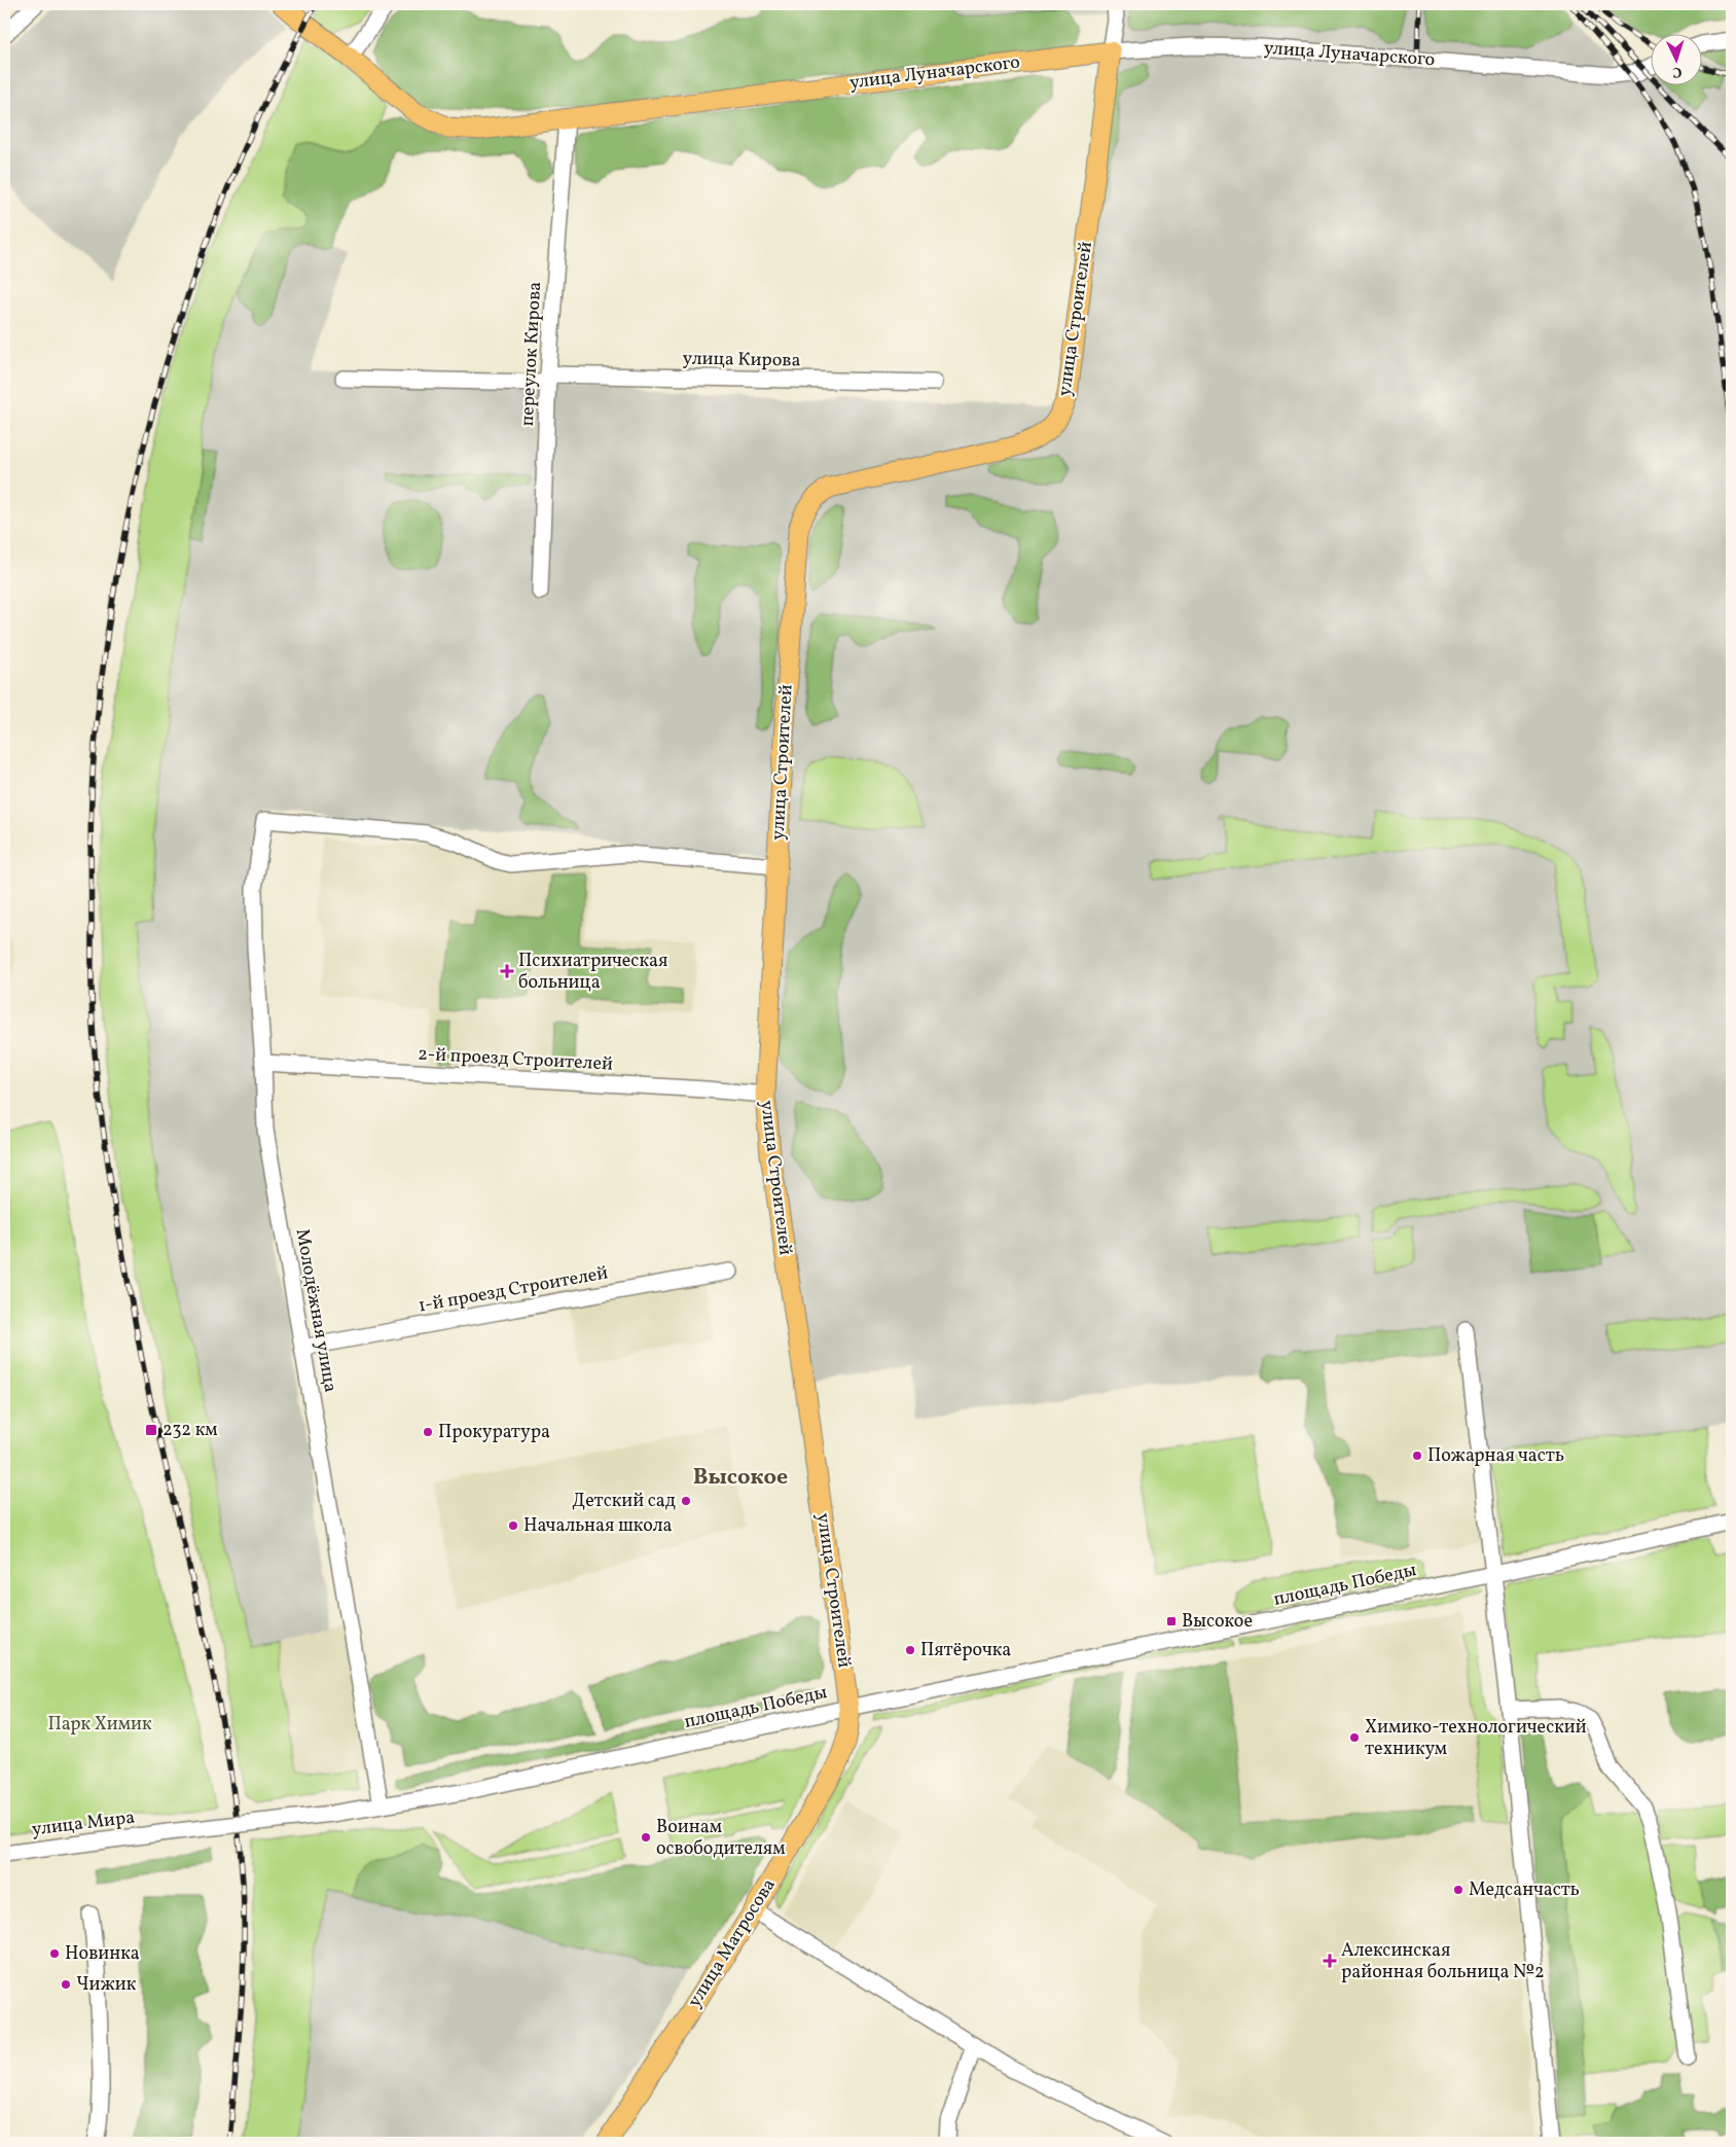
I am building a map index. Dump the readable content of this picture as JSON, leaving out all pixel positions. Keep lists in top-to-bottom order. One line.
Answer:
{"streets":{"main road":["улица Луначарского","улица Строителей","улица Матросова"],"street":["переулок Кирова","улица Кирова","2-й проезд Строителей","1-й проезд Строителей","Молодёжная улица","площадь Победы","улица Мира"]},"crossings":[["улица Луначарского","улица Строителей"],["улица Луначарского","переулок Кирова"],["улица Строителей","2-й проезд Строителей"],["улица Строителей","Молодёжная улица"],["улица Строителей","площадь Победы"],["улица Строителей","улица Матросова"],["переулок Кирова","улица Кирова"],["2-й проезд Строителей","Молодёжная улица"],["1-й проезд Строителей","Молодёжная улица"],["Молодёжная улица","площадь Победы"],["площадь Победы","улица Мира"],["площадь Победы","улица Матросова"]],"districts":["Высокое"],"parks":["Парк Химик"],"places":{"health":["Психиатрическая больница","Алексинская районная больница №2"],"transit":["232 км","Высокое"],"other":["Прокуратура","Пожарная часть","Детский сад","Начальная школа","Пятёрочка","Химико-технологический техникум","Воинам освободителям","Медсанчасть","Новинка","Чижик"]},"north":"bottom"}
